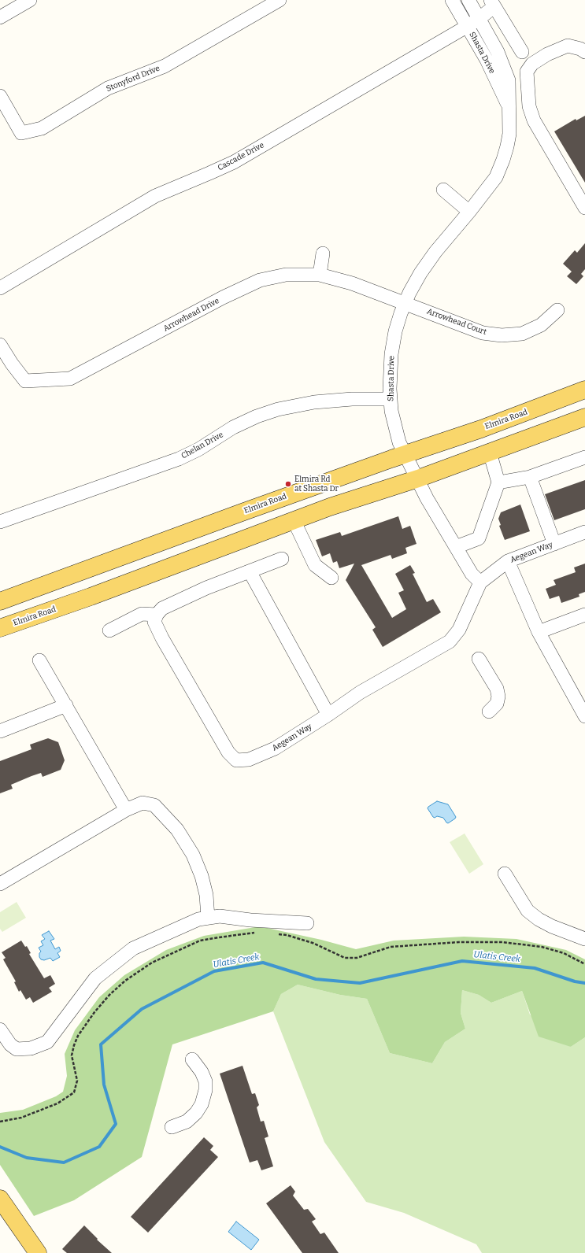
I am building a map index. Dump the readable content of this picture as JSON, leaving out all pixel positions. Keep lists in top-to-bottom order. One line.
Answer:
{"streets":{"main road":["Elmira Road"],"street":["Shasta Drive","Stonyford Drive","Cascade Drive","Arrowhead Drive","Arrowhead Court","Chelan Drive","Aegean Way"]},"crossings":[["Shasta Drive","Cascade Drive"],["Shasta Drive","Arrowhead Drive"],["Shasta Drive","Arrowhead Court"],["Shasta Drive","Elmira Road"],["Shasta Drive","Chelan Drive"],["Shasta Drive","Aegean Way"],["Arrowhead Drive","Arrowhead Court"]],"water":["Ulatis Creek"],"places":["Elmira Rd at Shasta Dr"]}
